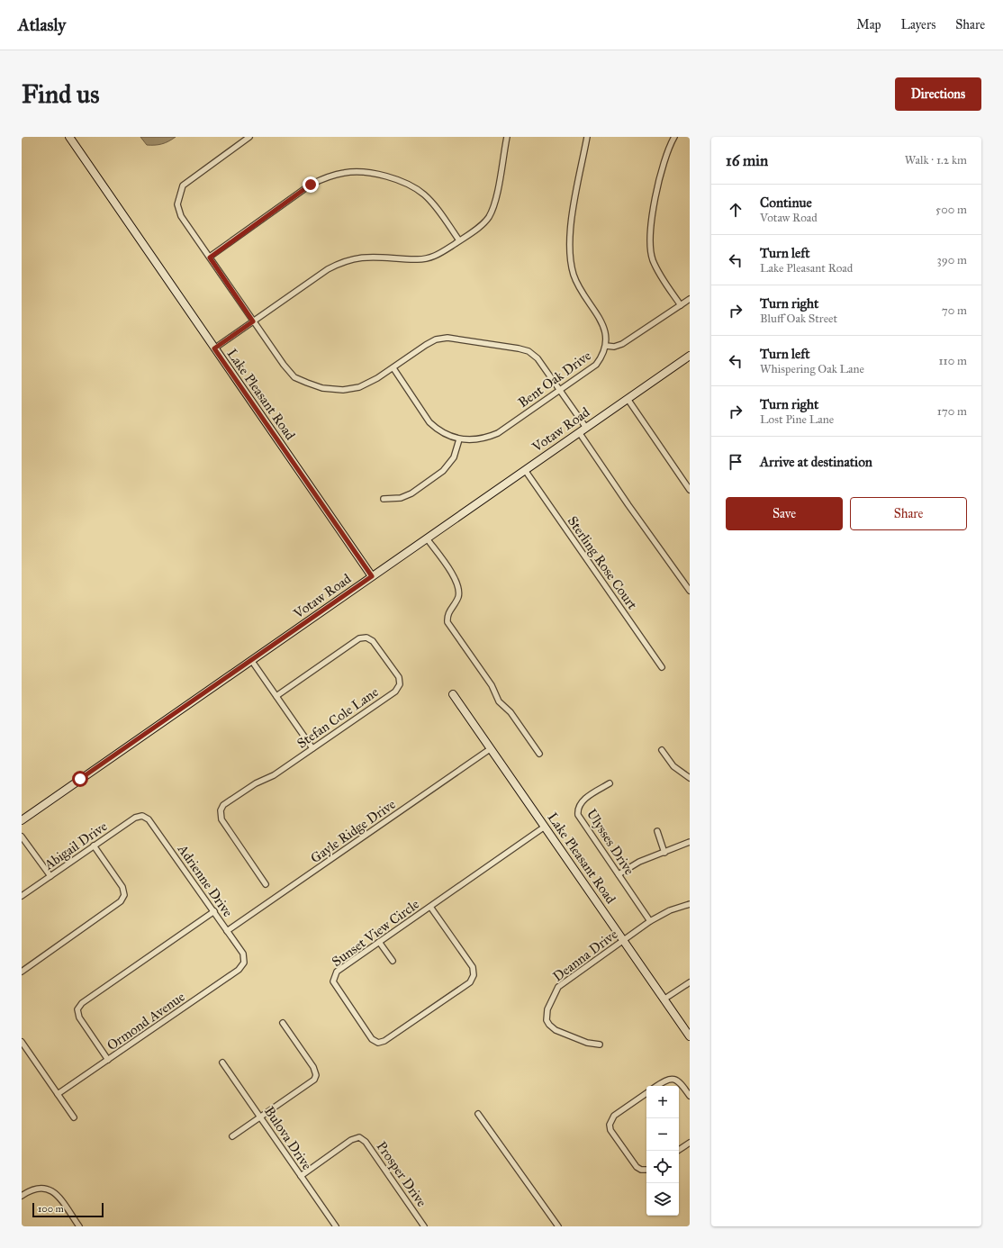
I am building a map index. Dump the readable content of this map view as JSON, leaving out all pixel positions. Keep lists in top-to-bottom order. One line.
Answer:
{"streets":{"street":["Bent Oak Drive","Lake Pleasant Road","Votaw Road","Sterling Rose Court","Stefan Cole Lane","Gayle Ridge Drive","Ulysses Drive","Abigail Drive","Adrienne Drive","Sunset View Circle","Deanna Drive","Ormond Avenue","Bulova Drive","Prosper Drive"]},"crossings":[["Lake Pleasant Road","Votaw Road"],["Lake Pleasant Road","Gayle Ridge Drive"],["Lake Pleasant Road","Sunset View Circle"],["Lake Pleasant Road","Deanna Drive"],["Votaw Road","Sterling Rose Court"],["Gayle Ridge Drive","Adrienne Drive"],["Ulysses Drive","Deanna Drive"],["Abigail Drive","Adrienne Drive"],["Adrienne Drive","Ormond Avenue"],["Bulova Drive","Prosper Drive"]],"scale_bar":"100 m","page":{"header":"Atlasly","nav":["Map","Layers","Share"],"buttons":["Directions",["Save","Share"]],"title":"Find us","heading":["16 min","Walk · 1.2 km"],"list":[["Continue","Votaw Road","500 m"],["Turn left","Lake Pleasant Road","390 m"],["Turn right","Bluff Oak Street","70 m"],["Turn left","Whispering Oak Lane","110 m"],["Turn right","Lost Pine Lane","170 m"],"Arrive at destination"],"map_buttons":["+","−"],"scale":"100 m"}}
